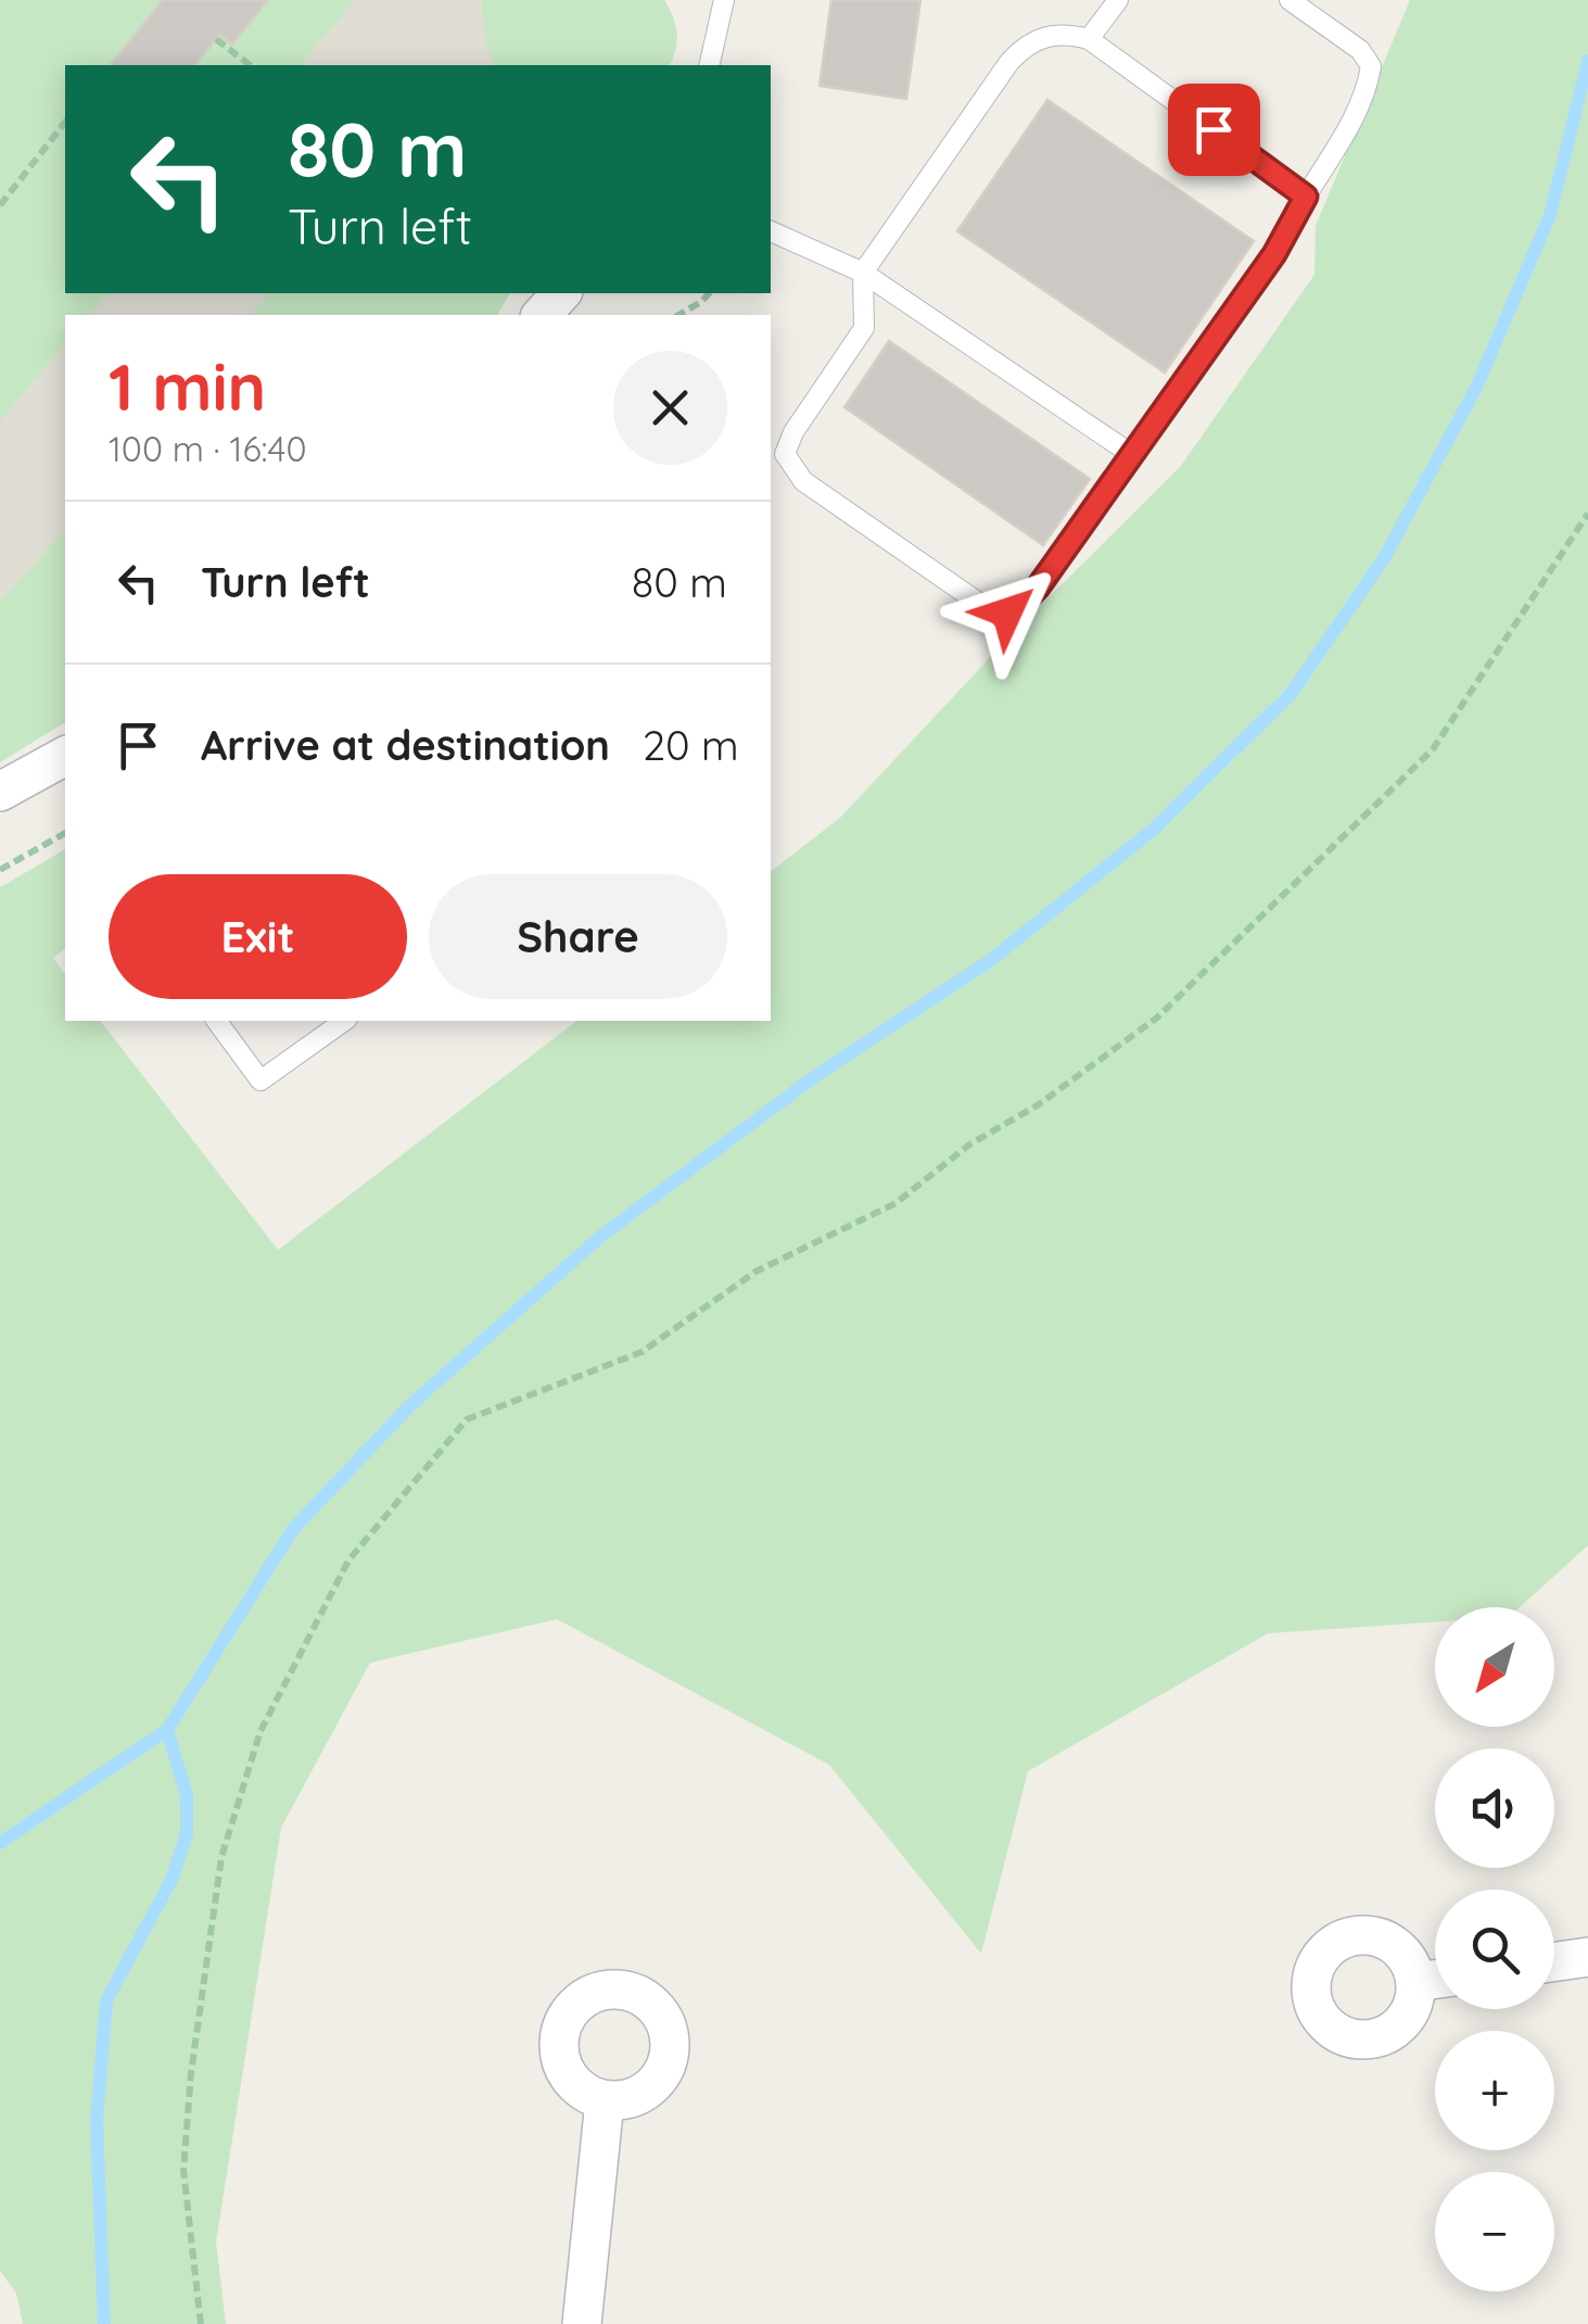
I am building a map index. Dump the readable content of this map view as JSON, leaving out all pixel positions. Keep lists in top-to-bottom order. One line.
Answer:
{"north":"bottom left","page":{"turn":["80 m","Turn left"],"heading":["1 min","100 m · 16:40"],"list":[{"name":"Turn left","value":"80 m"},{"name":"Arrive at destination","value":"20 m"}],"buttons":["Exit","Share"],"map_buttons":["+","−"]}}
